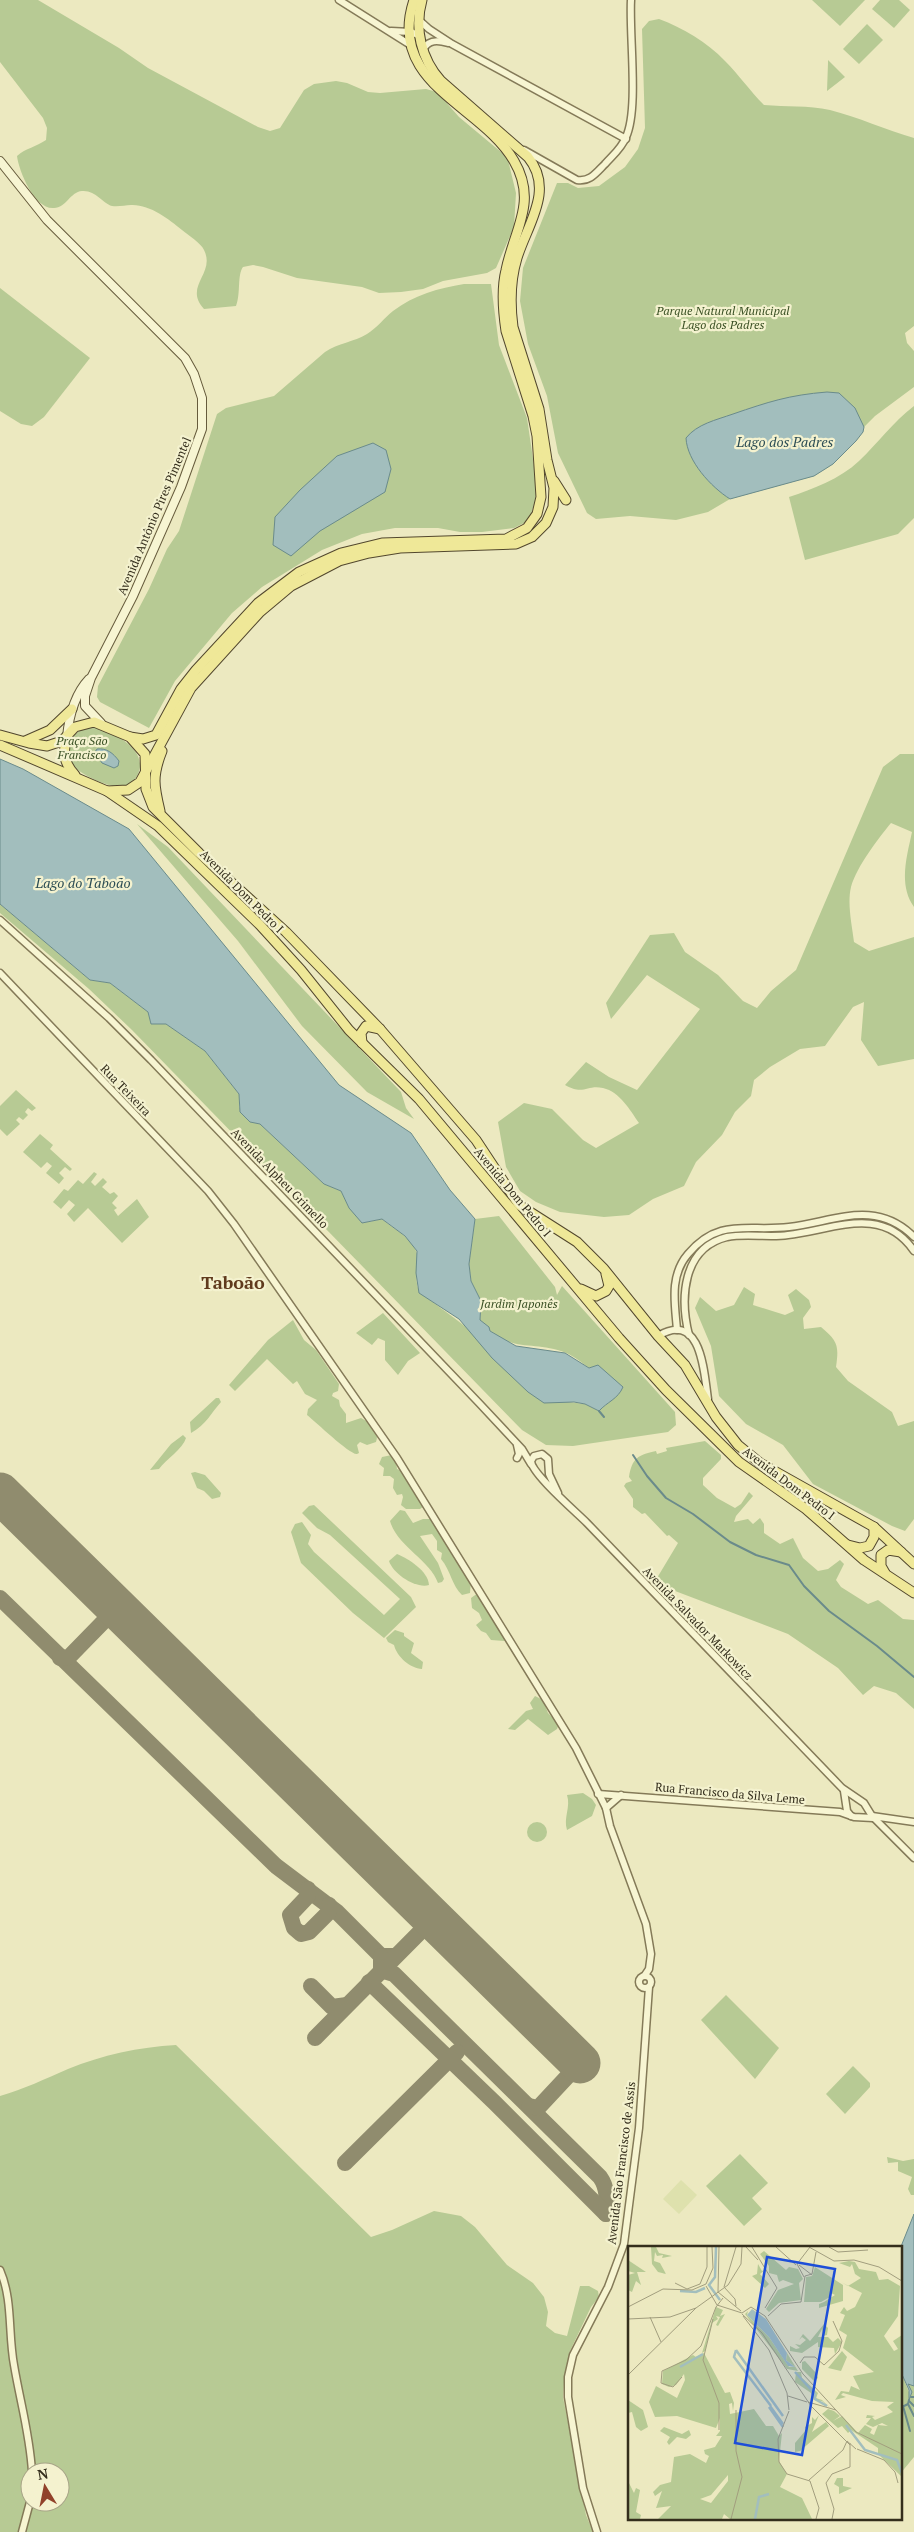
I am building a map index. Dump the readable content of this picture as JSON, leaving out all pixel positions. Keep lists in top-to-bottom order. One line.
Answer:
{"streets":{"main road":["Avenida Antônio Pires Pimentel","Avenida Dom Pedro I"],"street":["Rua Teixeira","Avenida Alpheu Grimello","Avenida Salvador Markowicz","Rua Francisco da Silva Leme","Avenida São Francisco de Assis"]},"crossings":[["Avenida Antônio Pires Pimentel","Avenida Dom Pedro I"],["Rua Teixeira","Rua Francisco da Silva Leme"],["Avenida Alpheu Grimello","Avenida Salvador Markowicz"],["Avenida Salvador Markowicz","Rua Francisco da Silva Leme"]],"districts":["Taboão"],"water":["Lago dos Padres","Lago do Taboão"],"parks":["Parque Natural Municipal Lago dos Padres","Praça São Francisco","Jardim Japonês"],"north":"top"}
